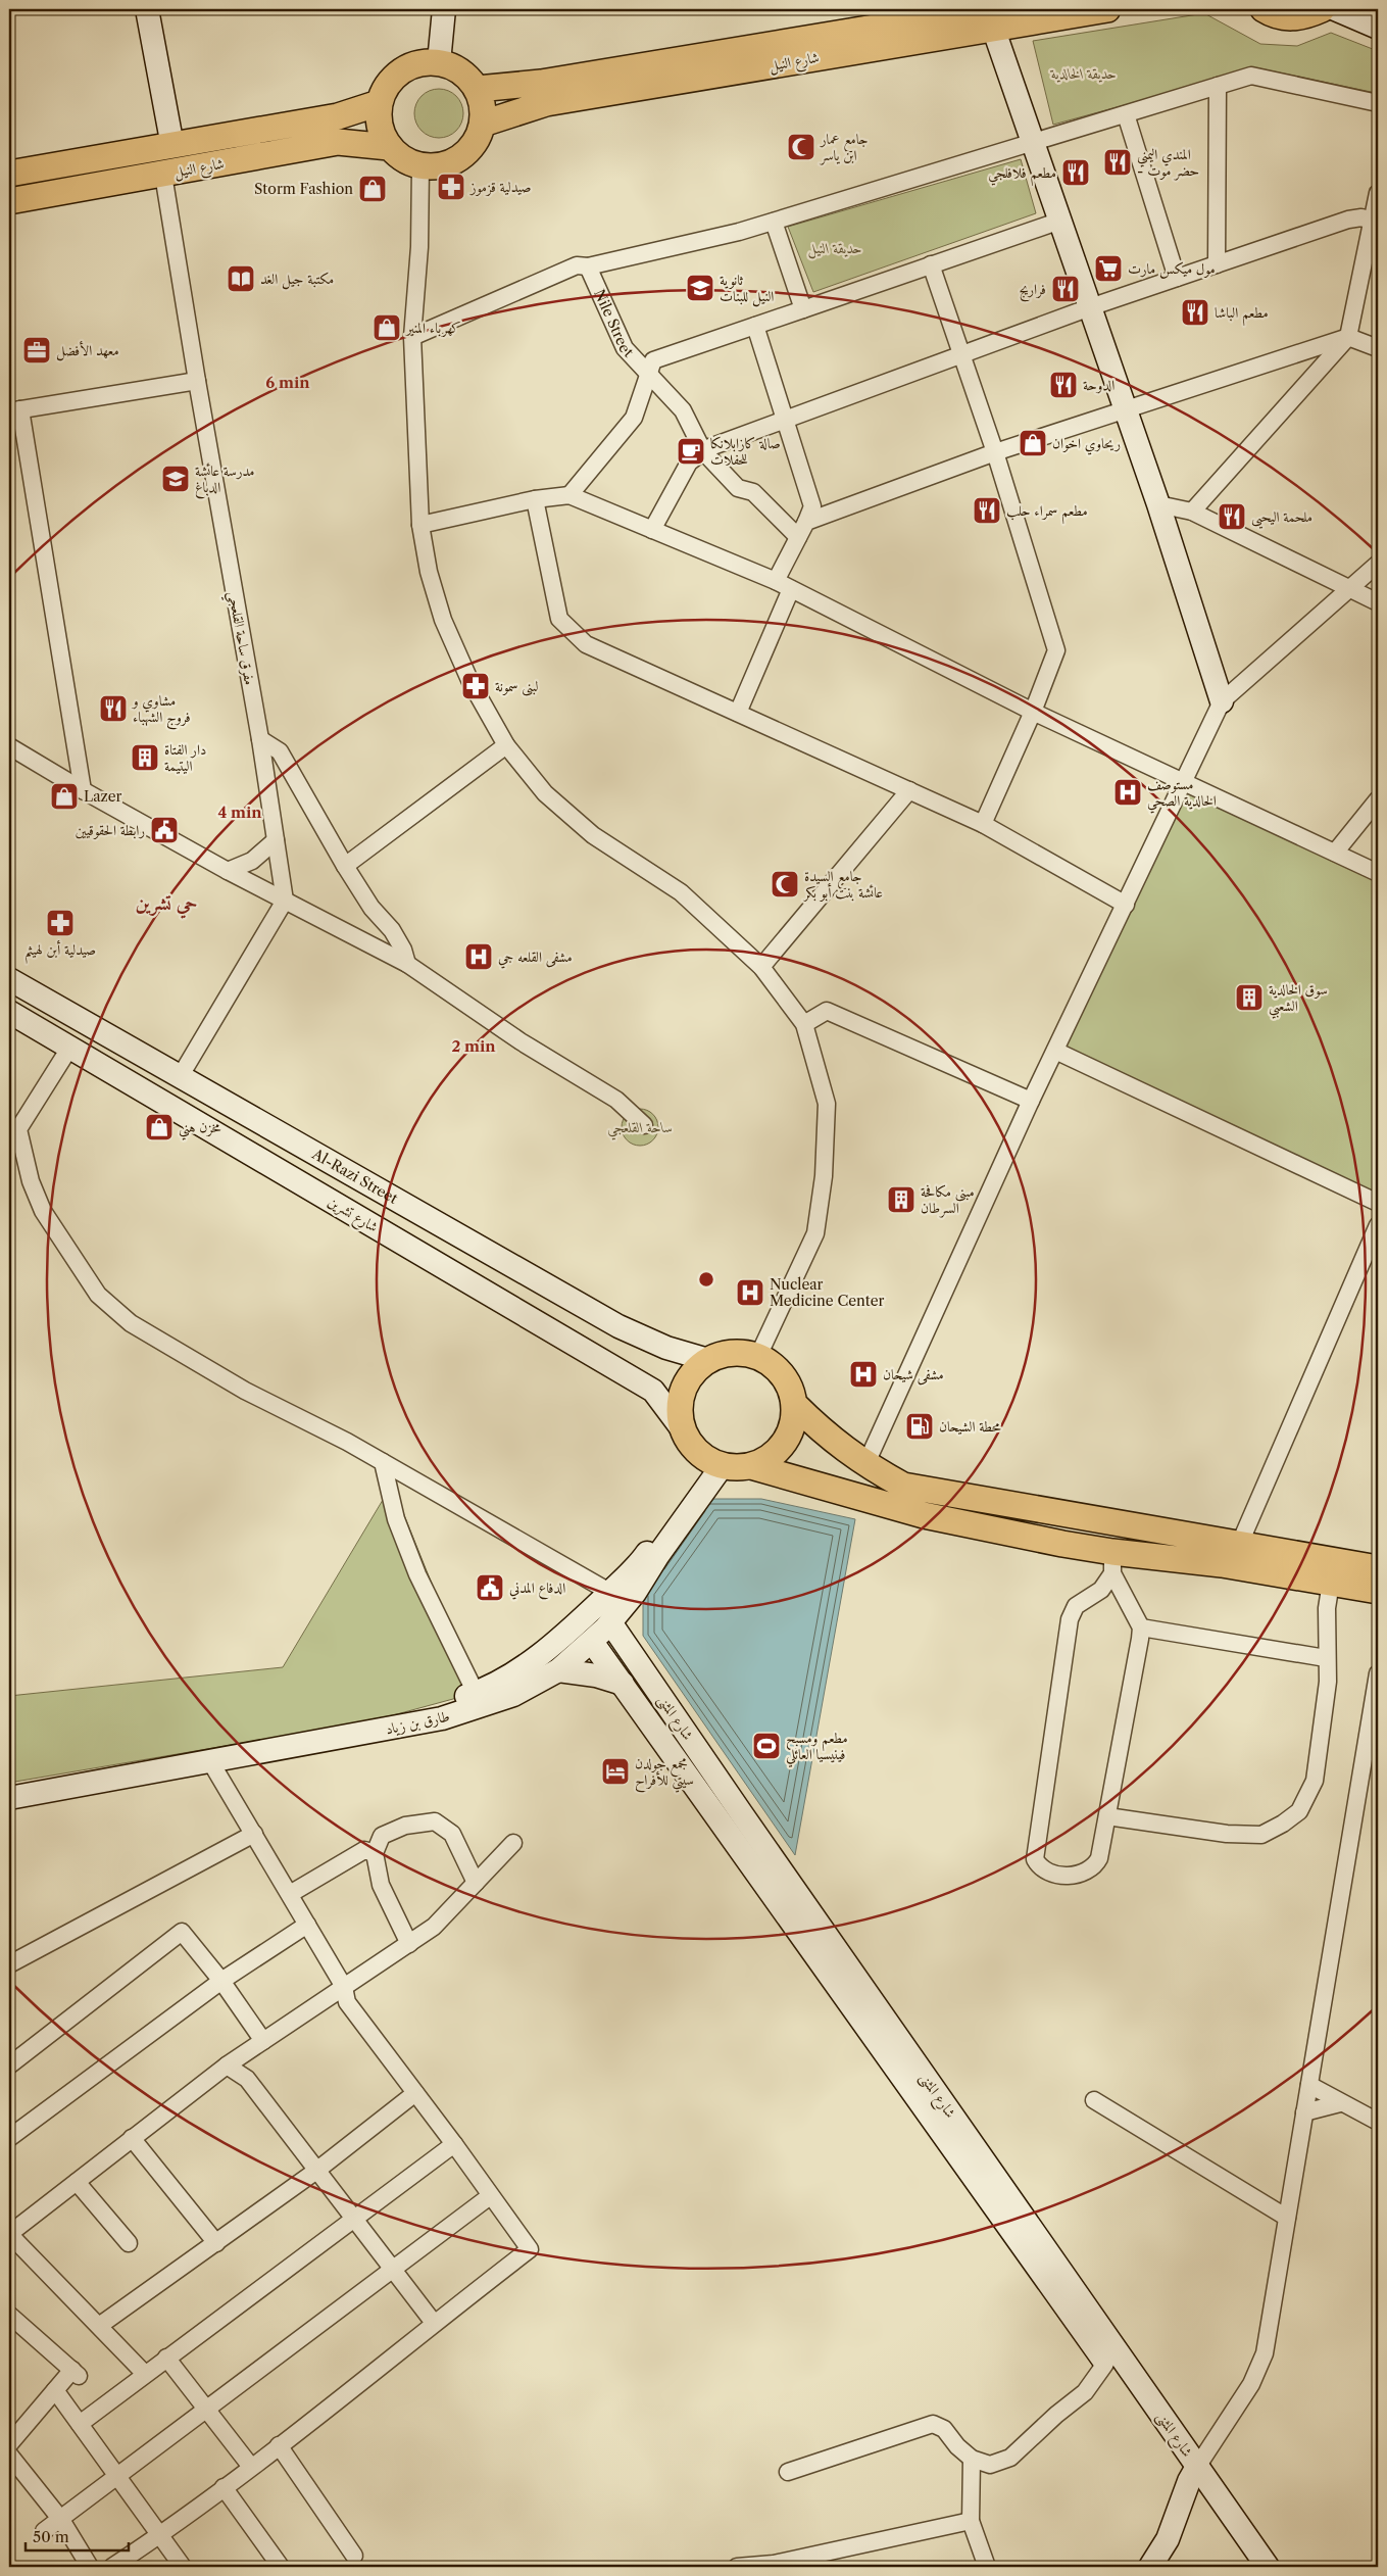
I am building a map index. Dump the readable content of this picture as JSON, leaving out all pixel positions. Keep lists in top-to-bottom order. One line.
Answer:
{"streets":{"main road":["شارع النيل"],"street":["Nile Street","مفرق ساحة القلعجي","Al-Razi Street","شارع تشرين","شارع المثنى","طارق بن زياد"]},"crossings":[["شارع النيل","مفرق ساحة القلعجي"],["Al-Razi Street","شارع تشرين"],["شارع المثنى","طارق بن زياد"]],"districts":["حي تشرين"],"parks":["حديقة الخالدية","حديقة النيل","ساحة القلعجي"],"places":{"mosque":["جامع عمار ابن ياسر","جامع السيدة عائشة بنت أبو بكر"],"restaurant":["المندي اليمني - حضر موت","مطعم فلافلجي","فراريج","مطعم الباشا","الدوحة","مطعم سمراء حلب","ملحمة اليحيى","مشاوي و فروج الشهباء"],"pharmacy":["صيدلية قزموز","لبنى سمونة","صيدلية أبن لهيثم"],"shop":["Storm Fashion","كهرباء المنير","ريحاوي اخوان","Lazer","مخزن هني"],"supermarket":["مول ميكس مارت"],"library":["مكتبة جيل الغد"],"school or university":["ثانوية النيل للبنات","مدرسة عائشة الدباغ"],"office":["معهد الأفضل"],"cafe":["صالة كازابلانكا للحفلات"],"building":["دار الفتاة اليتيمة","سوق الخالدية الشعبي","مبنى مكافحة السرطان"],"hospital":["مستوصف الخالدية الصحي","مشفى القلعه جي","Nuclear Medicine Center","مشفى شيحان"],"public building":["رابطة الحقوقيين","الدفاع المدني"],"fuel station":["محطة الشيحان"],"sports":["مطعم ومسبح فينيسيا العائلي"],"hotel":["مجمع جولدن سيتي للأفراح"]},"scale_bar":"50 m","rings":["6 min","4 min","2 min"]}
